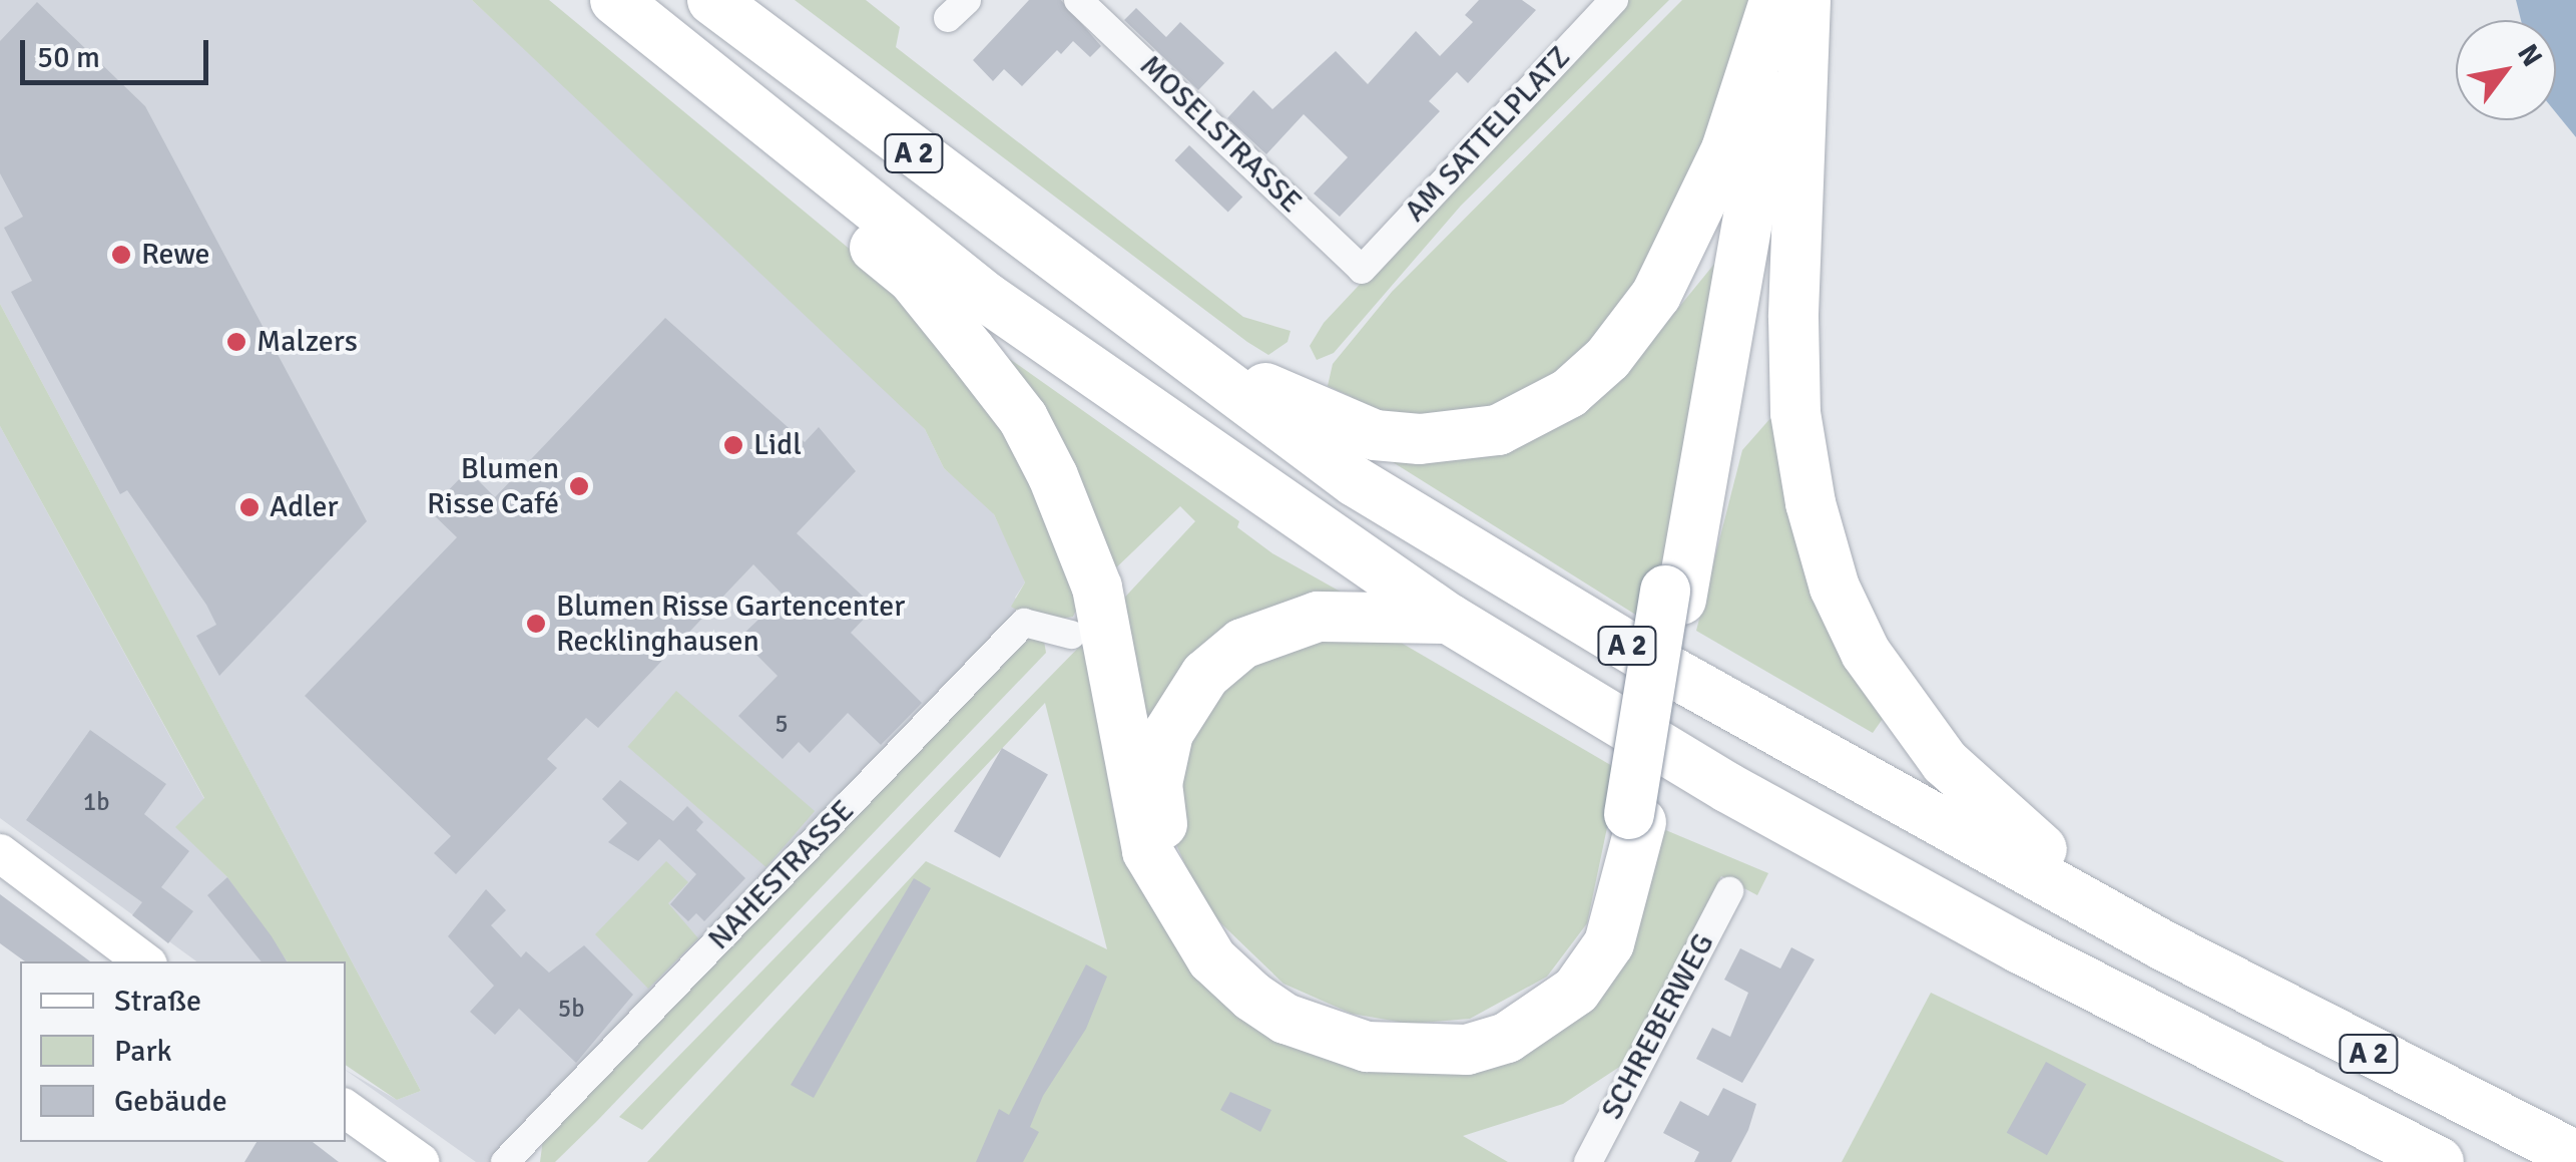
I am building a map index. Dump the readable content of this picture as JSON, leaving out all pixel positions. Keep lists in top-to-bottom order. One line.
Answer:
{"streets":{"highway":["A 2"],"street":["MOSELSTRASSE","AM SATTELPLATZ","NAHESTRASSE","SCHREBERWEG"]},"crossings":[["MOSELSTRASSE","AM SATTELPLATZ"]],"places":["Rewe","Malzers","Lidl","Blumen Risse Café","Adler","Blumen Risse Gartencenter Recklinghausen"],"house_numbers":["5","1b","5b"],"legend":["Straße","Park","Gebäude"],"scale_bar":"50 m","north":"top right"}
